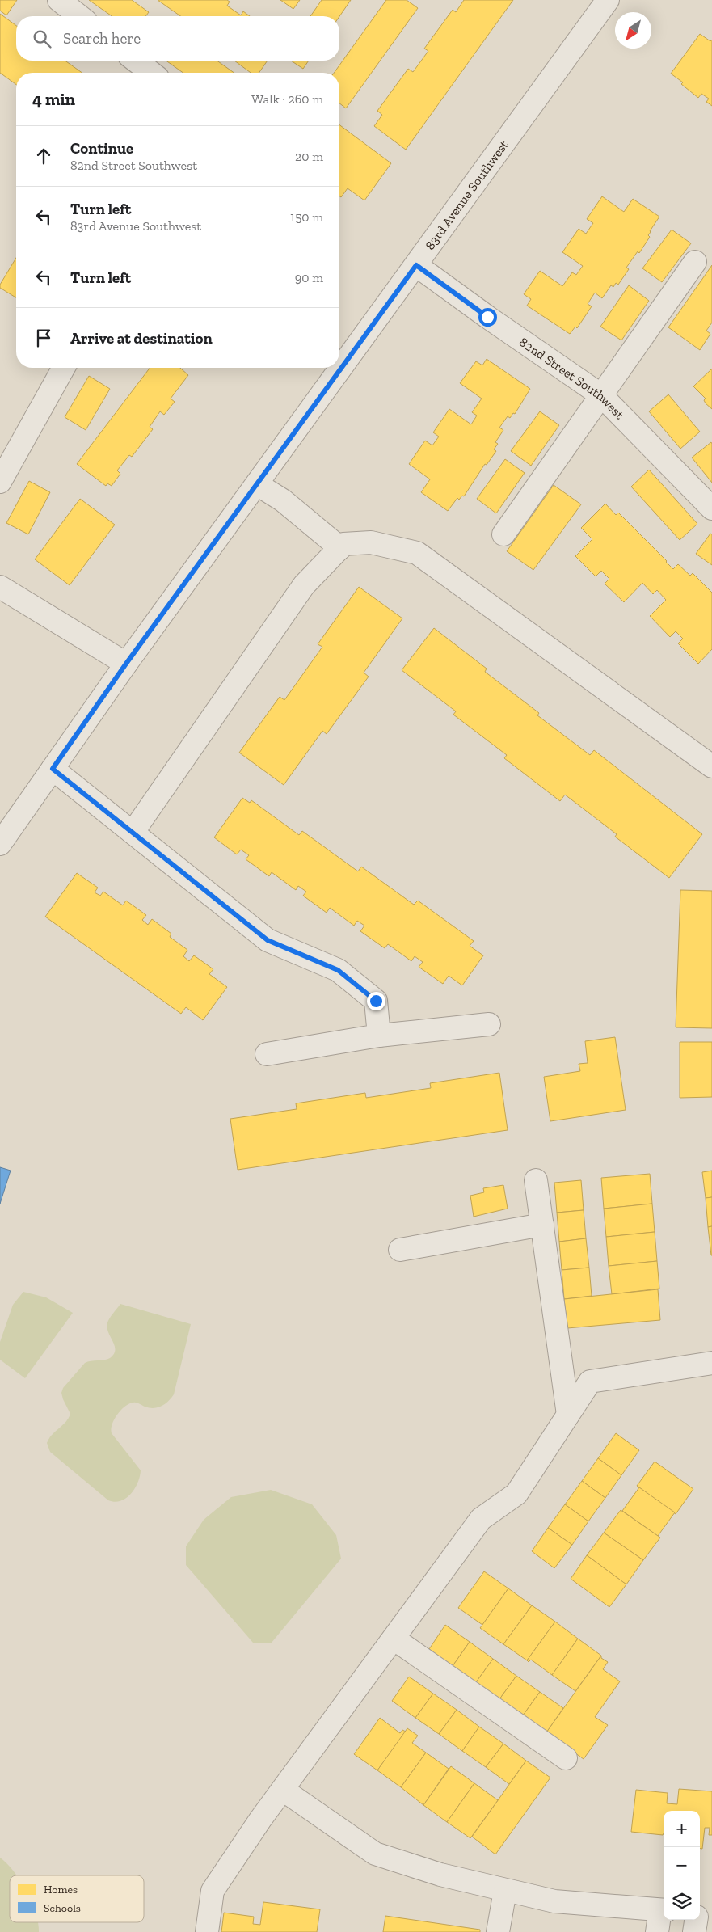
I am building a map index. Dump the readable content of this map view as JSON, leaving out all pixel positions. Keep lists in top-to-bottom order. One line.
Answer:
{"streets":{"street":["83rd Avenue Southwest","82nd Street Southwest"]},"crossings":[["83rd Avenue Southwest","82nd Street Southwest"]],"legend":["Homes","Schools"],"north":"bottom left","page":{"search":"Search here","heading":["4 min","Walk · 260 m"],"list":[["Continue","82nd Street Southwest","20 m"],["Turn left","83rd Avenue Southwest","150 m"],["Turn left","90 m"],"Arrive at destination"],"map_buttons":["+","−"]}}
